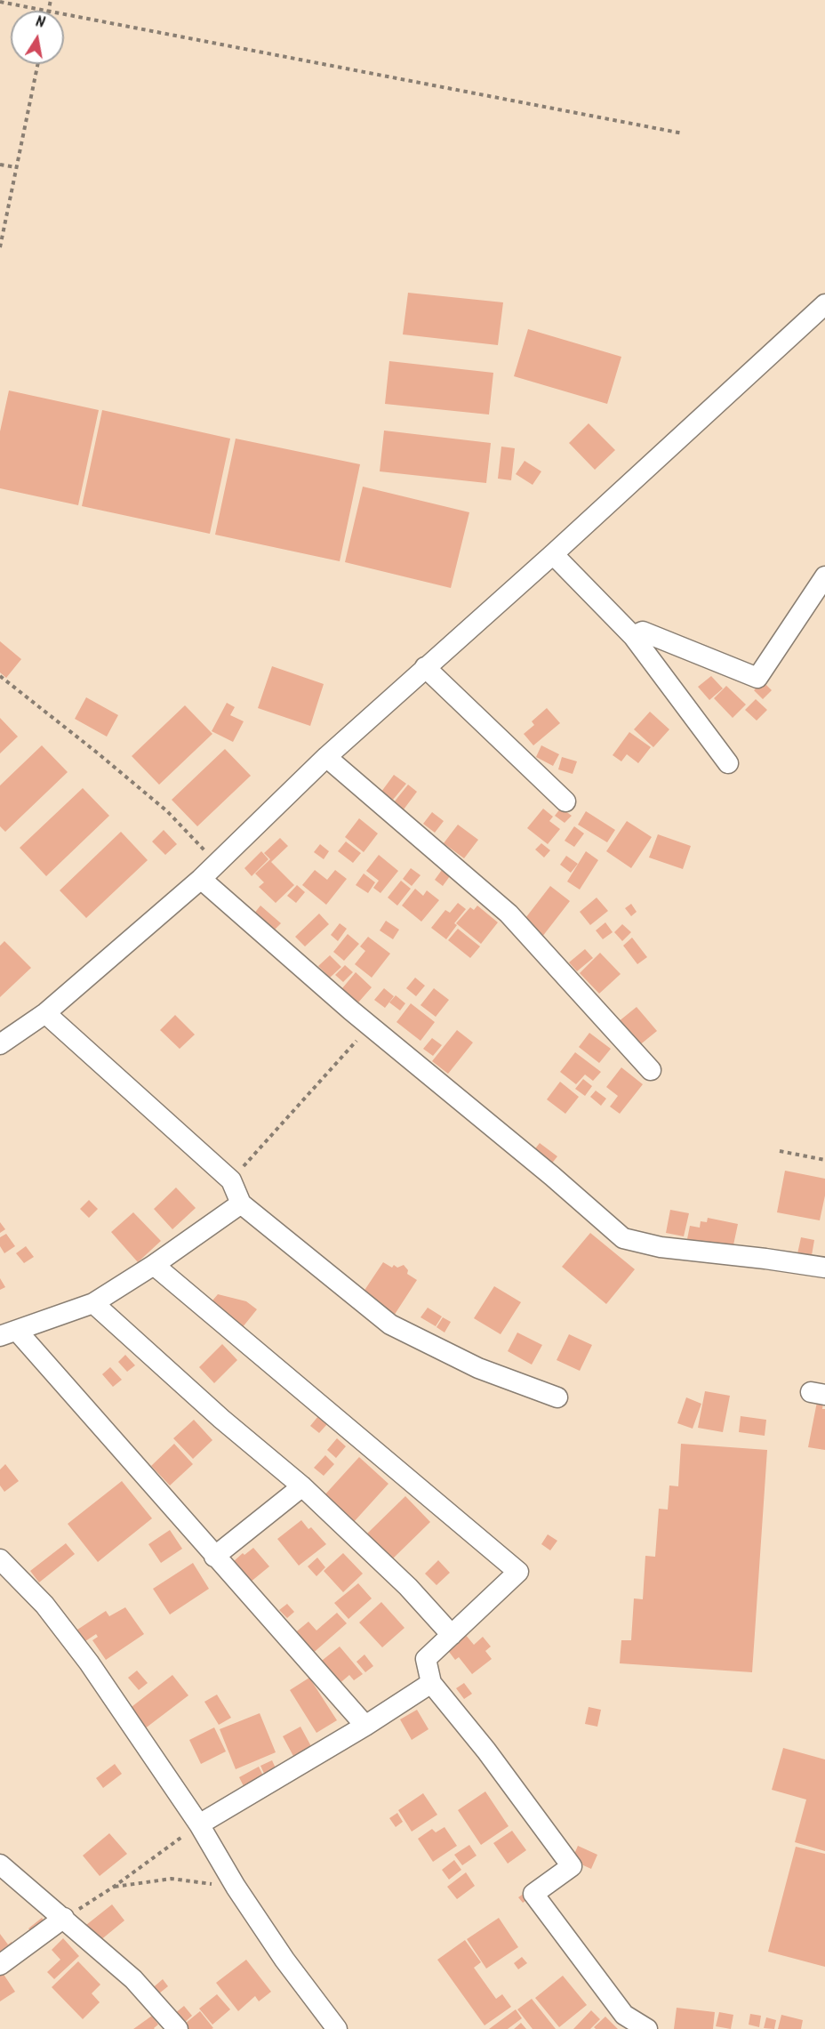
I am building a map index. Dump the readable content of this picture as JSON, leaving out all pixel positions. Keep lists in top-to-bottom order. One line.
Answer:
{"north":"top"}
